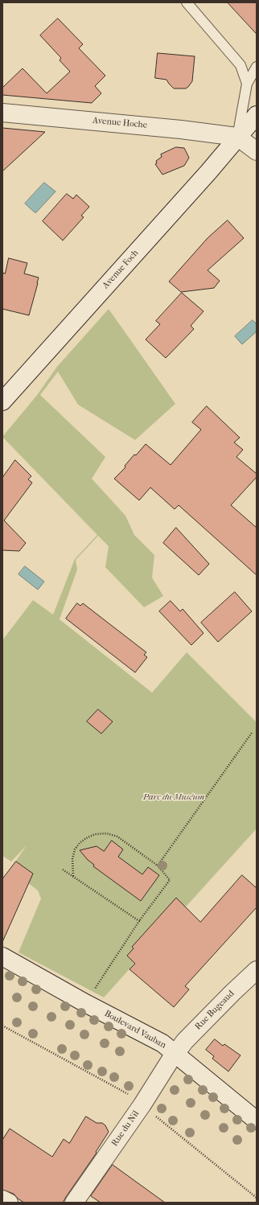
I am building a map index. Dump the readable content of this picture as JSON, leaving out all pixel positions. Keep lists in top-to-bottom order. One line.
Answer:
{"streets":{"main road":["Avenue Hoche","Avenue Foch","Rue Bugeaud","Boulevard Vauban","Rue du Nil"]},"crossings":[["Avenue Hoche","Avenue Foch"],["Rue Bugeaud","Boulevard Vauban"],["Rue Bugeaud","Rue du Nil"],["Boulevard Vauban","Rue du Nil"]],"parks":["Parc du Muséum"]}
